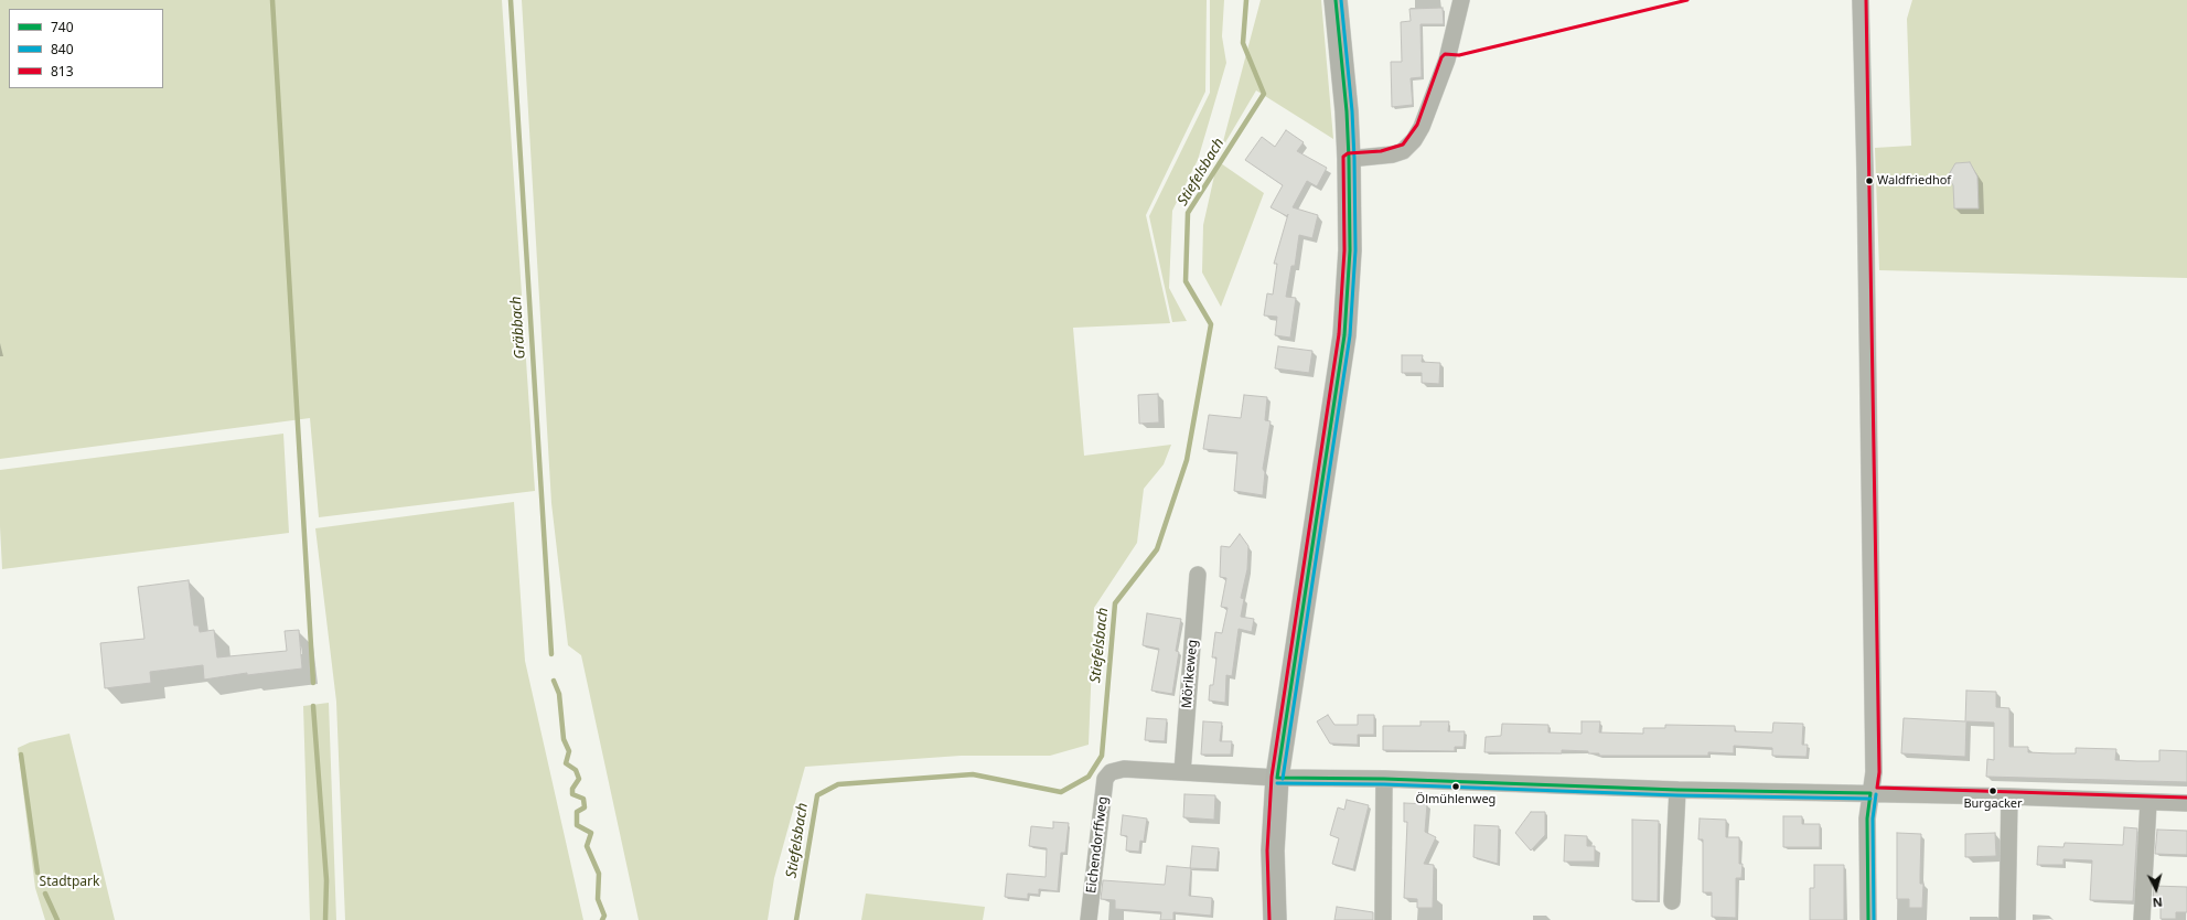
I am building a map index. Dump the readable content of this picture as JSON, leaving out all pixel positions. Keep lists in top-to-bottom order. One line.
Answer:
{"streets":{"street":["Mörikeweg","Eichendorffweg"]},"crossings":[["Mörikeweg","Eichendorffweg"]],"water":["Stiefelsbach","Gräbbach"],"parks":["Stadtpark"],"places":["Waldfriedhof","Ölmühlenweg","Burgacker"],"lines":["transit line 740","transit line 840","transit line 813"],"legend":["740","840","813"],"north":"bottom"}
